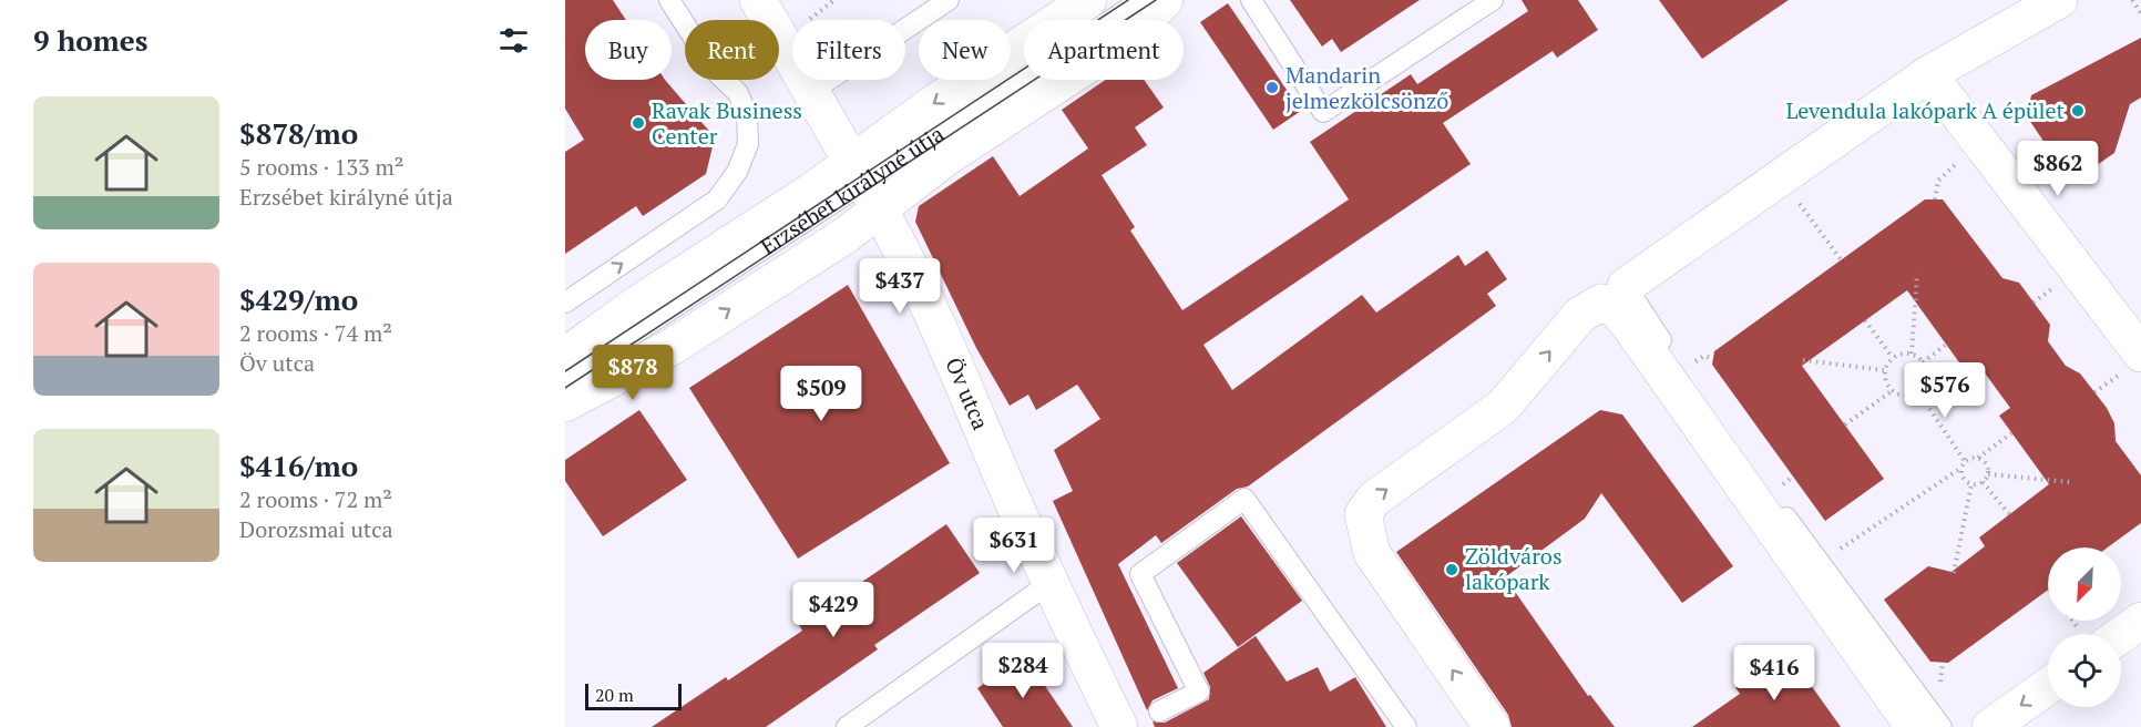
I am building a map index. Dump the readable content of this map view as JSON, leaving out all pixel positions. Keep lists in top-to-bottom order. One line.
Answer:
{"streets":{"street":["Erzsébet királyné útja","Öv utca"]},"crossings":[["Erzsébet királyné útja","Öv utca"]],"places":["Mandarin jelmezkölcsönző","Levendula lakópark A épület","Ravak Business Center","Zöldváros lakópark"],"scale_bar":"20 m","north":"bottom left","page":{"heading":"9 homes","chip":["Buy","Rent","Filters","New","Apartment"],"list":[{"name":"$878/mo","note":"5 rooms · 133 m² · Erzsébet királyné útja"},{"name":"$429/mo","note":"2 rooms · 74 m² · Öv utca"},{"name":"$416/mo","note":"2 rooms · 72 m² · Dorozsmai utca"}],"price":["$862","$437","$878","$576","$509","$631","$429","$284","$416"],"scale":"20 m"}}
